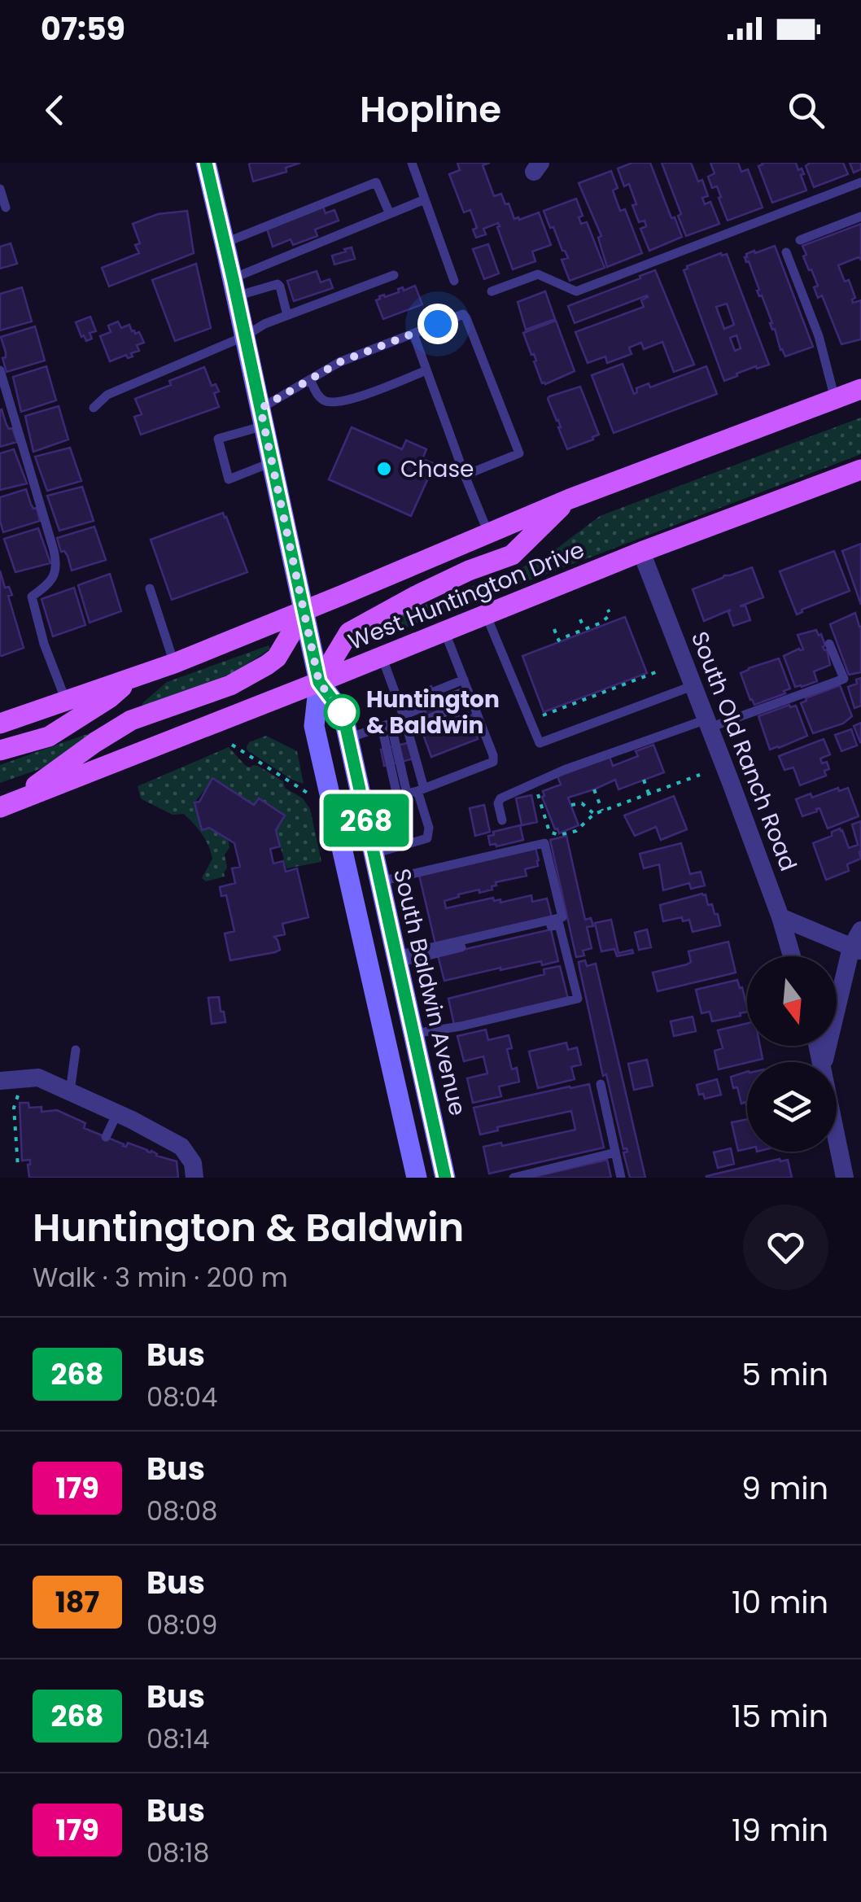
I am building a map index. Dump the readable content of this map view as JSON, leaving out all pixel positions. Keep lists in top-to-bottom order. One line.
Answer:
{"streets":{"main road":["West Huntington Drive","South Baldwin Avenue"],"street":["South Old Ranch Road"]},"crossings":[["West Huntington Drive","South Old Ranch Road"],["West Huntington Drive","South Baldwin Avenue"]],"places":["Chase","Huntington & Baldwin"],"lines":["bus line 268"],"north":"bottom","page":{"status":"07:59","header":"Hopline","on_map":"268","heading":["Huntington & Baldwin","Walk · 3 min · 200 m"],"list":[{"mark":"268","name":"Bus","note":"08:04","value":"5 min"},{"mark":"179","name":"Bus","note":"08:08","value":"9 min"},{"mark":"187","name":"Bus","note":"08:09","value":"10 min"},{"mark":"268","name":"Bus","note":"08:14","value":"15 min"},{"mark":"179","name":"Bus","note":"08:18","value":"19 min"}]}}
